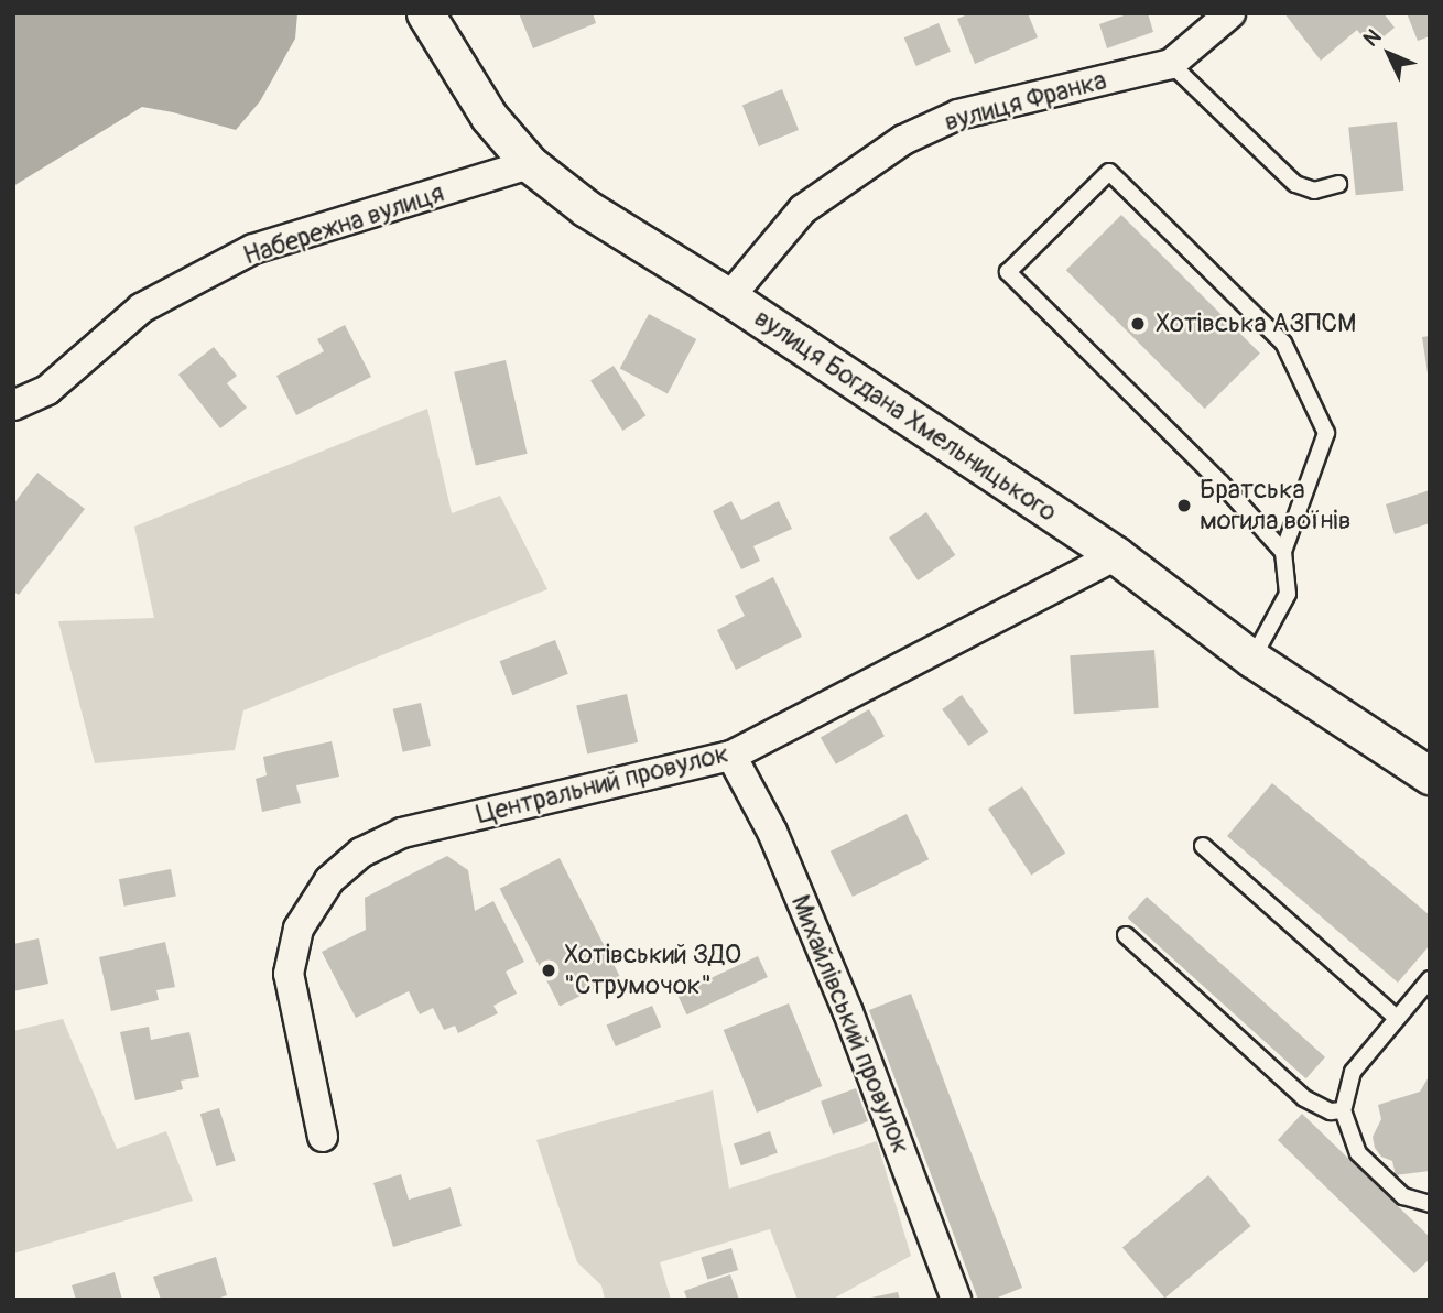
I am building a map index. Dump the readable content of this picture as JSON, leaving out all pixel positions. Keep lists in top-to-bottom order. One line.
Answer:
{"streets":{"street":["вулиця Франка","Набережна вулиця","вулиця Богдана Хмельницького","Центральний провулок","Михайлівський провулок"]},"crossings":[["вулиця Франка","вулиця Богдана Хмельницького"],["Набережна вулиця","вулиця Богдана Хмельницького"],["вулиця Богдана Хмельницького","Центральний провулок"],["Центральний провулок","Михайлівський провулок"]],"places":["Хотівська АЗПСМ","Братська могила воїнів","Хотівський ЗДО \"Струмочок\""],"north":"top left"}
